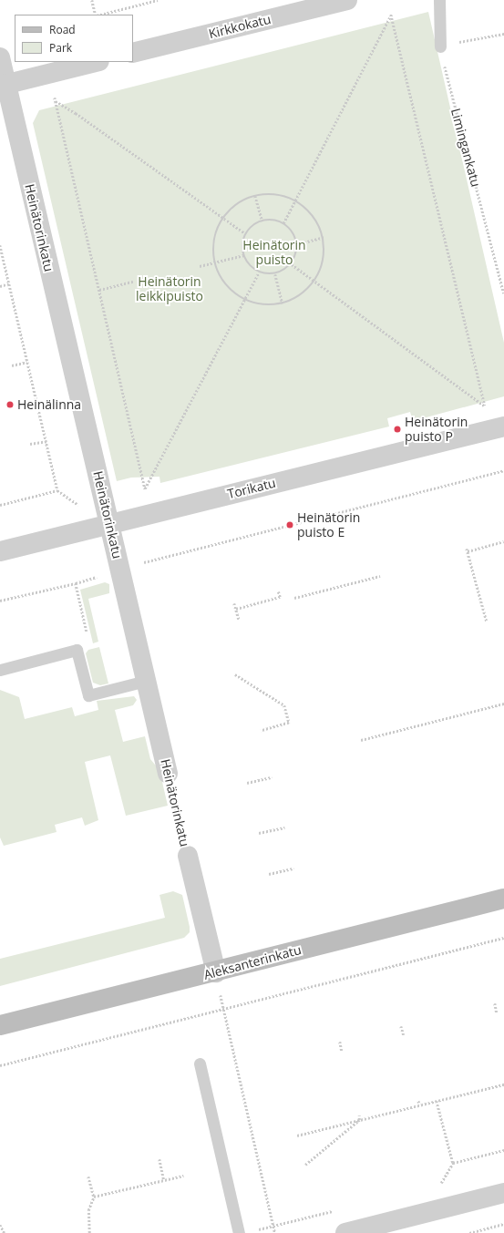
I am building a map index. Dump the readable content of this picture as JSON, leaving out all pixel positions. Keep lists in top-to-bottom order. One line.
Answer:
{"streets":{"main road":["Aleksanterinkatu"],"street":["Kirkkokatu","Heinätorinkatu","Torikatu"],"path":["Limingankatu"]},"crossings":[["Heinätorinkatu","Torikatu"],["Heinätorinkatu","Aleksanterinkatu"]],"parks":["Heinätorin puisto","Heinätorin leikkipuisto"],"places":["Heinälinna","Heinätorin puisto P","Heinätorin puisto E"],"legend":["Road","Park"]}
